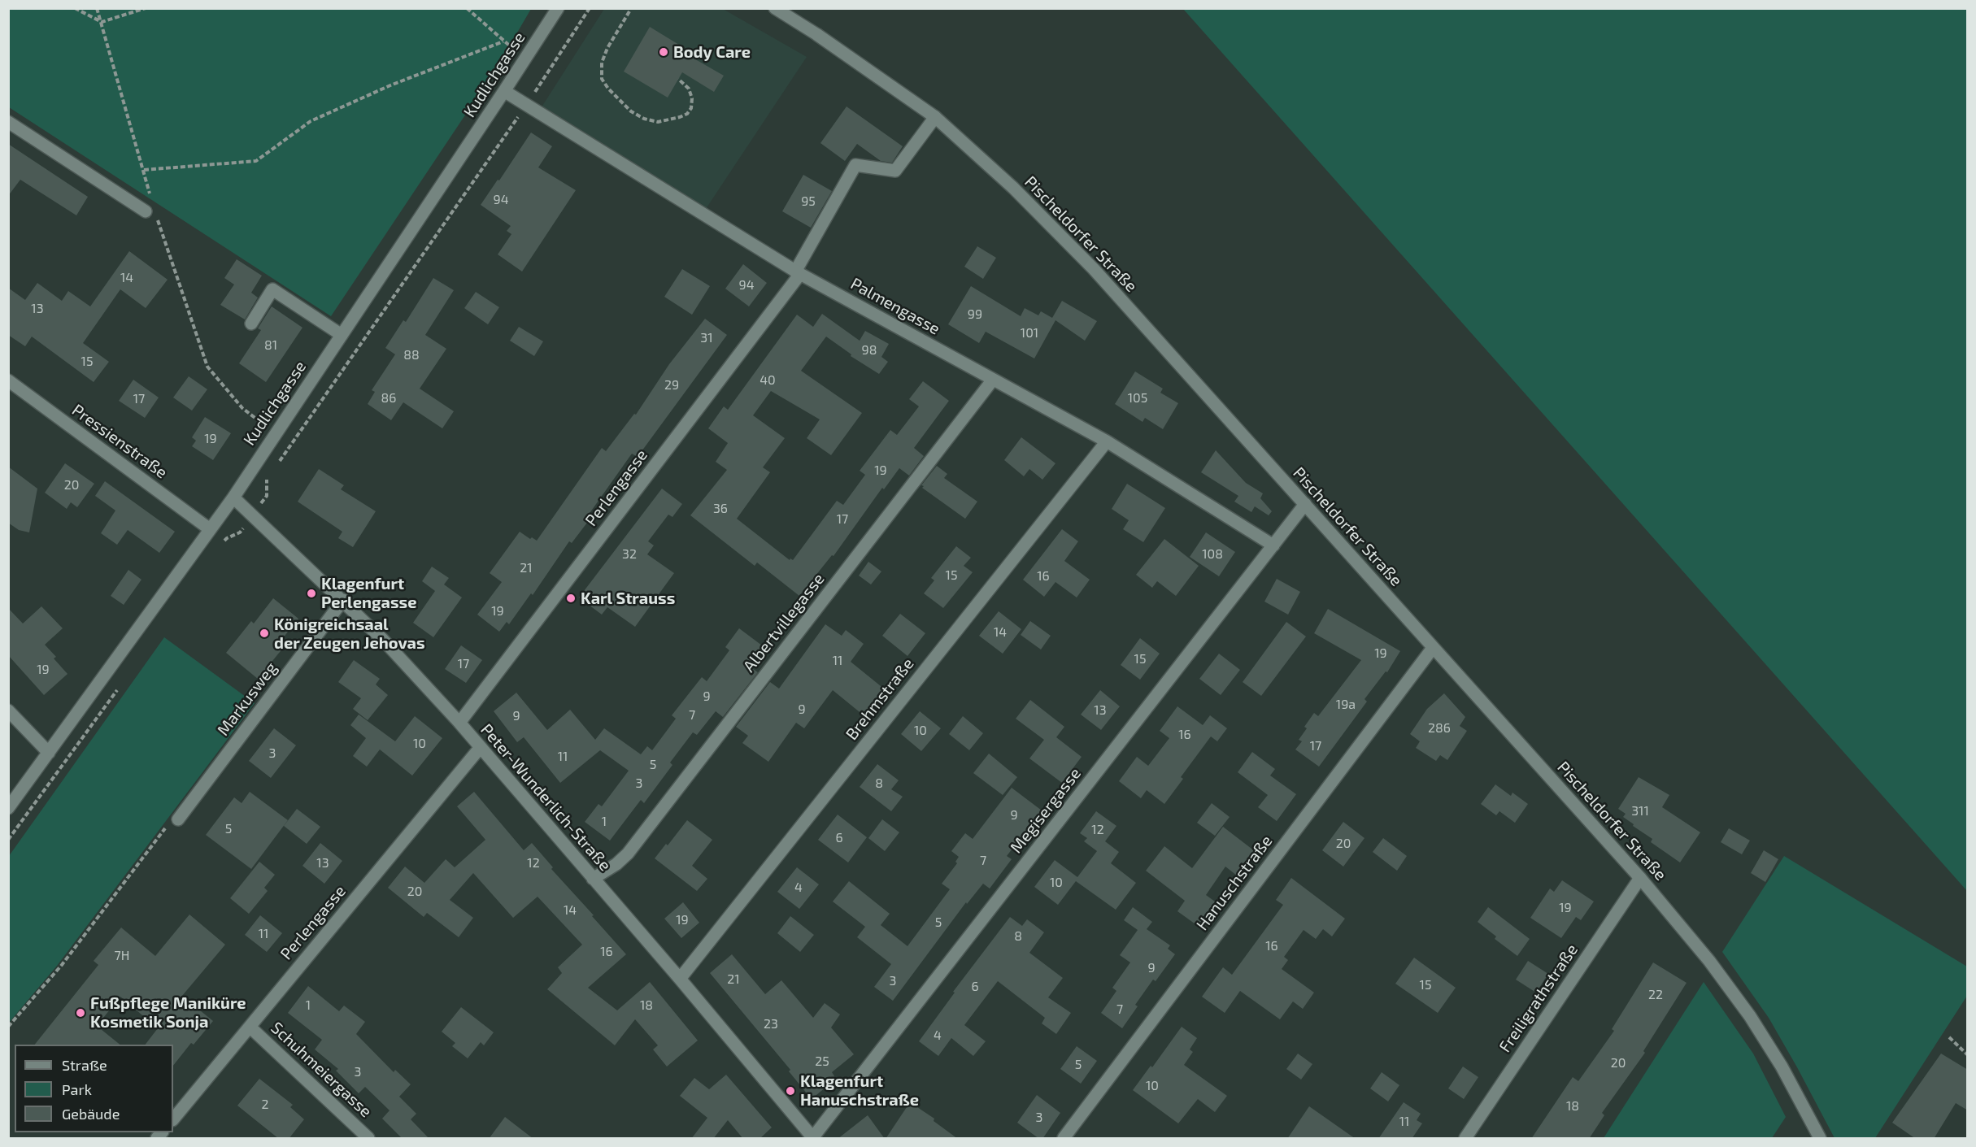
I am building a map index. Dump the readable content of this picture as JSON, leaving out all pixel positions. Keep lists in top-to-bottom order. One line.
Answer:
{"streets":{"street":["Kudlichgasse","Pischeldorfer Straße","Palmengasse","Pressienstraße","Perlengasse","Albertvillegasse","Markusweg","Brehmstraße","Peter-Wunderlich-Straße","Megisergasse","Hanuschstraße","Freiligrathstraße","Schuhmeiergasse"]},"crossings":[["Kudlichgasse","Palmengasse"],["Kudlichgasse","Pressienstraße"],["Kudlichgasse","Peter-Wunderlich-Straße"],["Pischeldorfer Straße","Perlengasse"],["Pischeldorfer Straße","Megisergasse"],["Pischeldorfer Straße","Hanuschstraße"],["Pischeldorfer Straße","Freiligrathstraße"],["Palmengasse","Perlengasse"],["Palmengasse","Albertvillegasse"],["Palmengasse","Brehmstraße"],["Palmengasse","Megisergasse"],["Perlengasse","Peter-Wunderlich-Straße"],["Perlengasse","Schuhmeiergasse"],["Albertvillegasse","Peter-Wunderlich-Straße"],["Markusweg","Peter-Wunderlich-Straße"],["Brehmstraße","Peter-Wunderlich-Straße"],["Peter-Wunderlich-Straße","Megisergasse"]],"places":["Body Care","Klagenfurt Perlengasse","Karl Strauss","Königreichsaal der Zeugen Jehovas","Fußpflege Maniküre Kosmetik Sonja","Klagenfurt Hanuschstraße"],"house_numbers":["94","95","14","94","13","99","101","31","81","98","88","15","40","29","86","105","17","19","19","20","36","17","32","108","21","15","16","19","14","19","15","11","17","19","9","19a","9","13","7","9","286","10","16","10","17","3","11","5","3","8","311","9","1","5","12","6","20","7","13","12","10","4","20","19","14","19","5","11","8","16","16","7H","9","21","3","15","6","22","1","18","7","23","4","25","20","5","3","10","2","18","3","11"],"legend":["Straße","Park","Gebäude"]}
